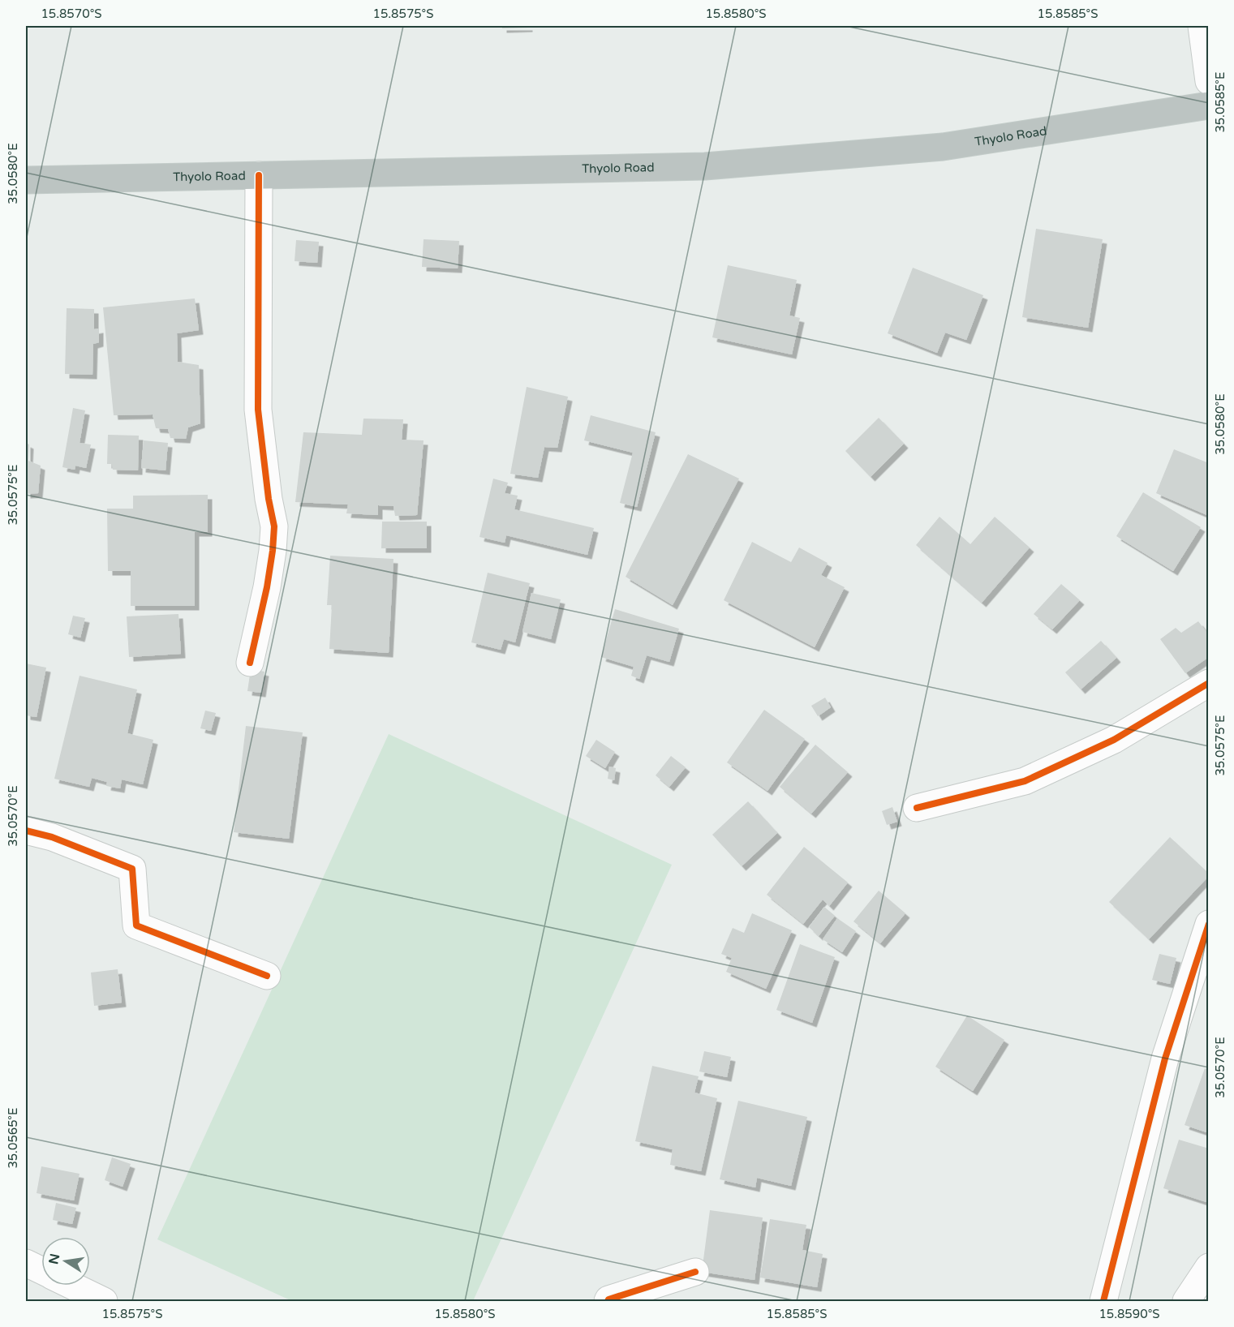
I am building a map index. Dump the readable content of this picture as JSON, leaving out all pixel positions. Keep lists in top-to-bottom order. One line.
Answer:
{"streets":{"highway":["Thyolo Road"]},"north":"left","coordinates":["15.8570°S","15.8575°S","15.8580°S","15.8585°S","35.0585°E","35.0580°E","35.0575°E","35.0570°E","35.0565°E","15.8590°S"]}
